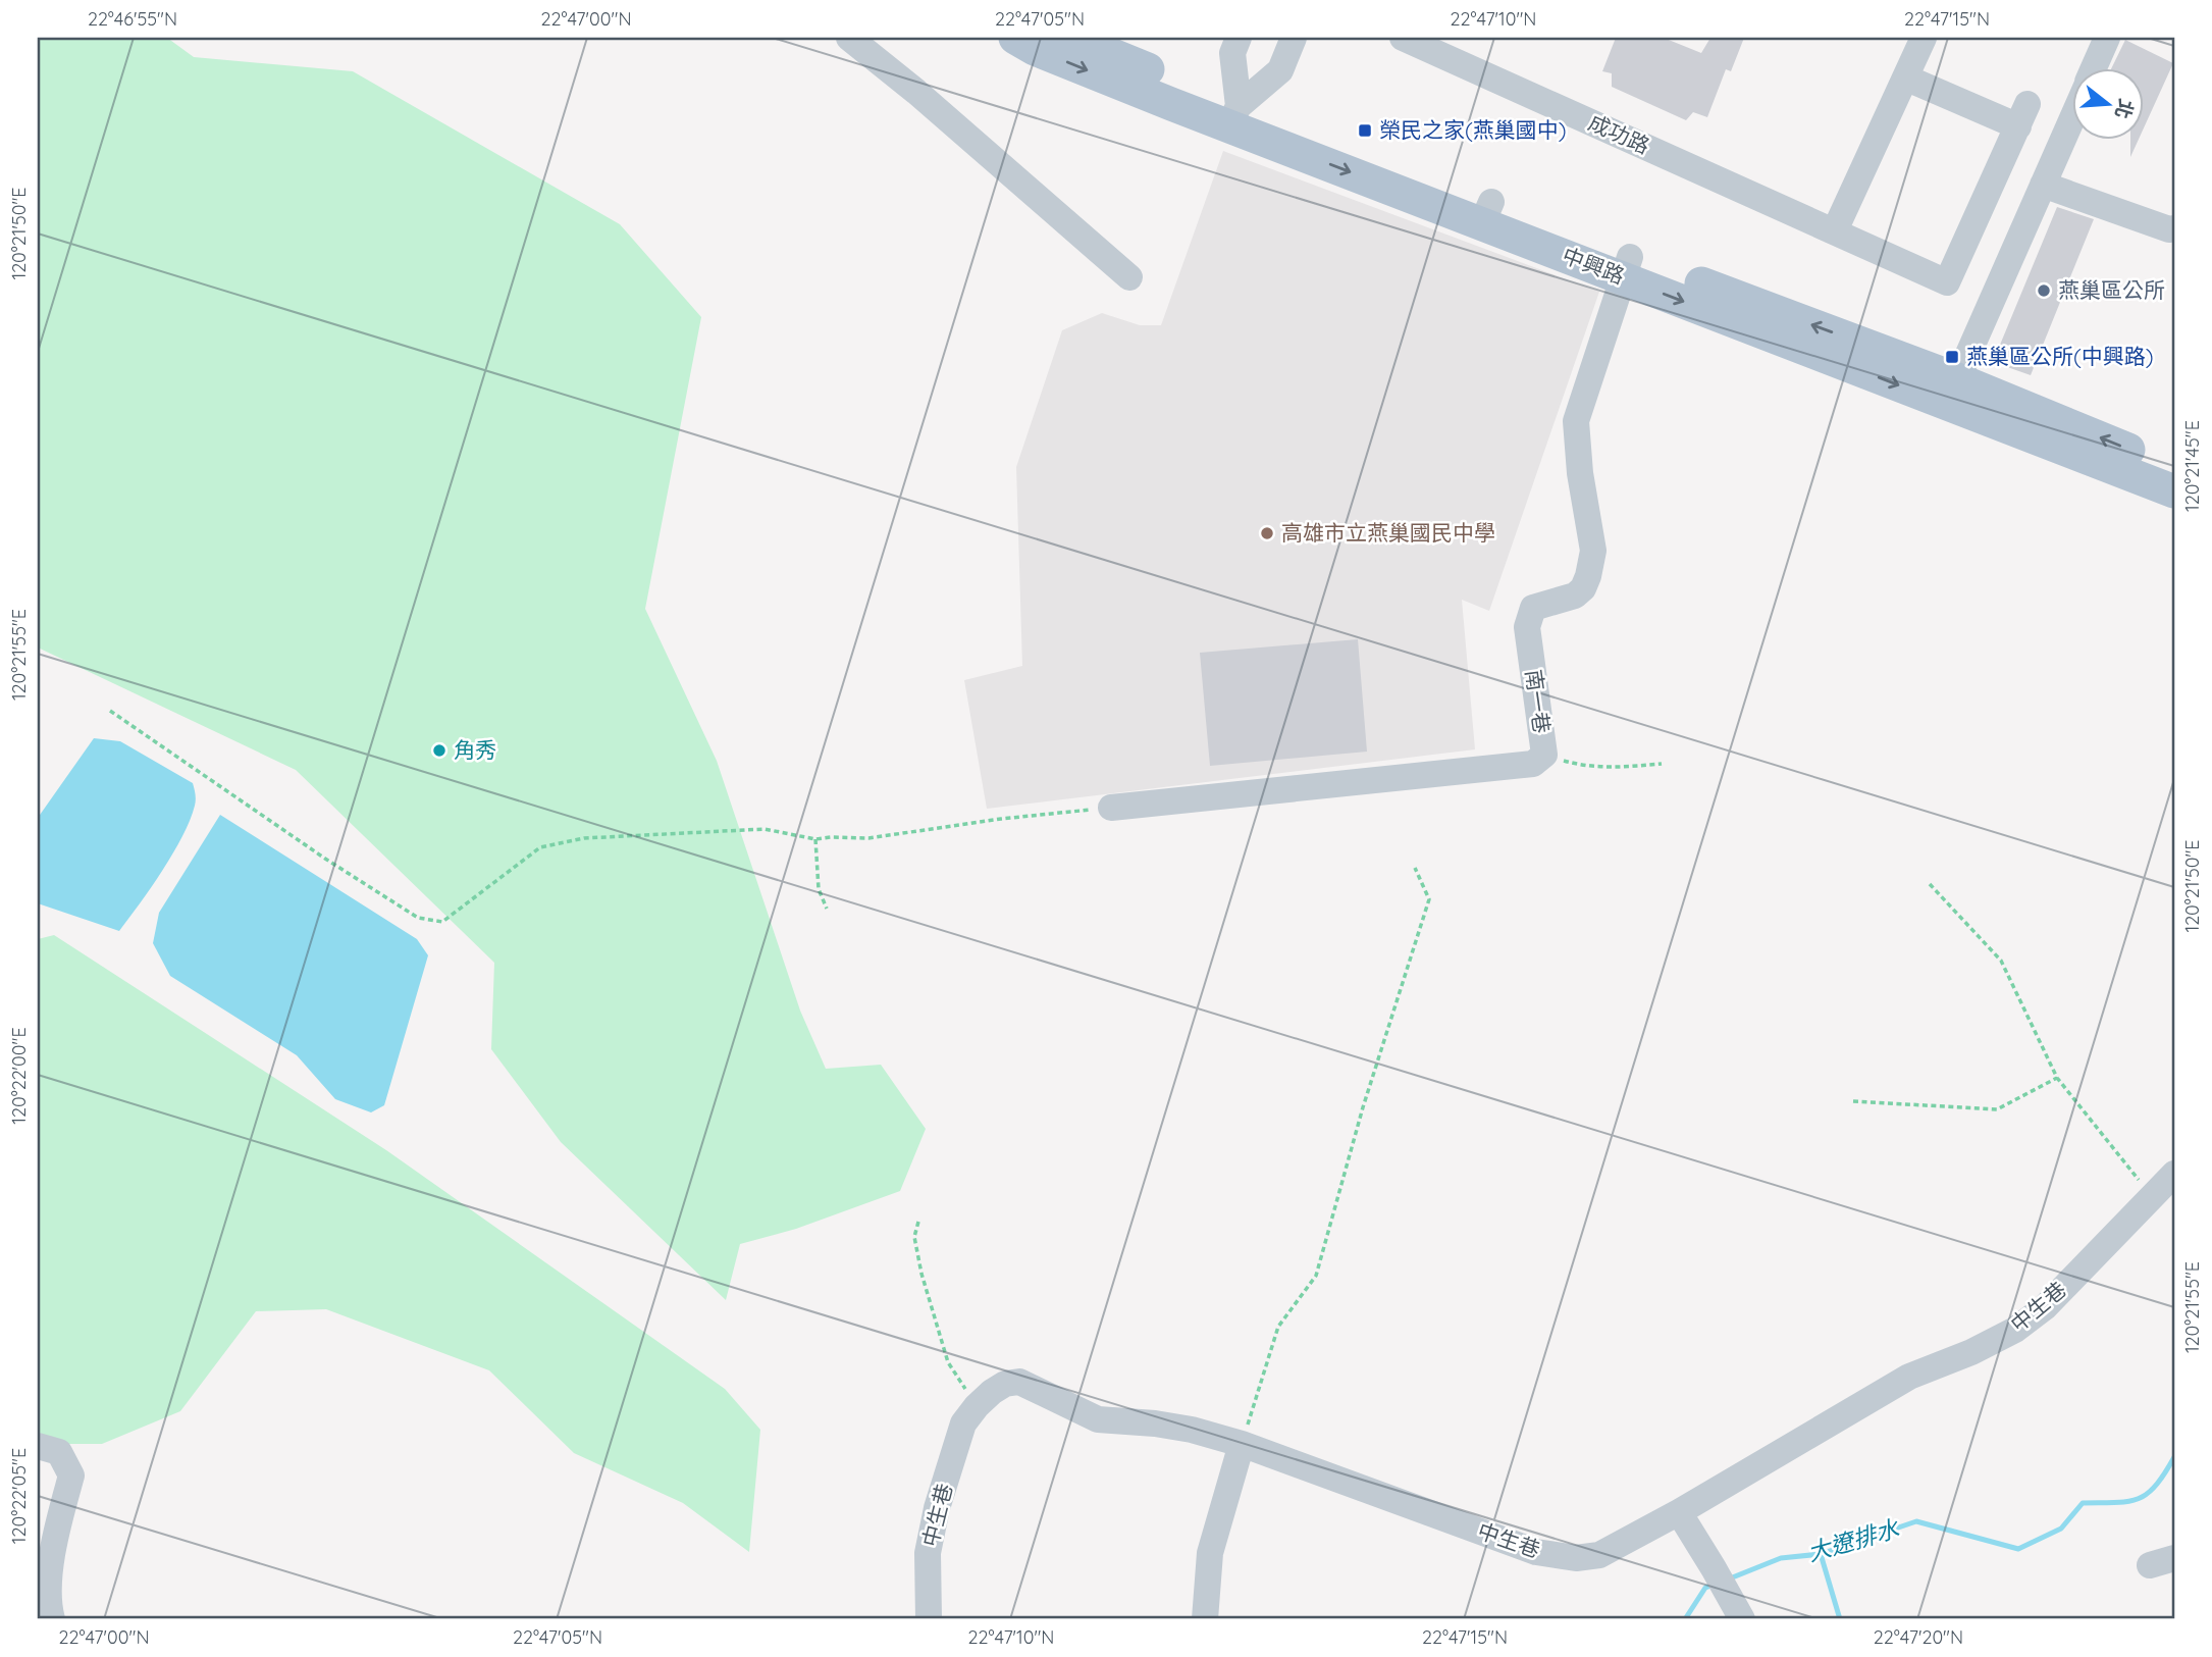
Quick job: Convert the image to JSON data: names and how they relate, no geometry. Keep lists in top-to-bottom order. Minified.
{"streets":{"main road":["中興路"],"lane":["成功路","南一巷","中生巷"]},"crossings":[["中興路","南一巷"]],"water":["大遼排水"],"places":{"transit":["榮民之家(燕巢國中)","燕巢區公所(中興路)"],"other":["燕巢區公所","高雄市立燕巢國民中學","角秀"]},"north":"right","coordinates":["22°46'55\"N","22°47'00\"N","22°47'05\"N","22°47'10\"N","22°47'15\"N","120°21'50\"E","120°21'45\"E","120°21'55\"E","120°22'00\"E","120°22'05\"E","22°47'20\"N"]}
